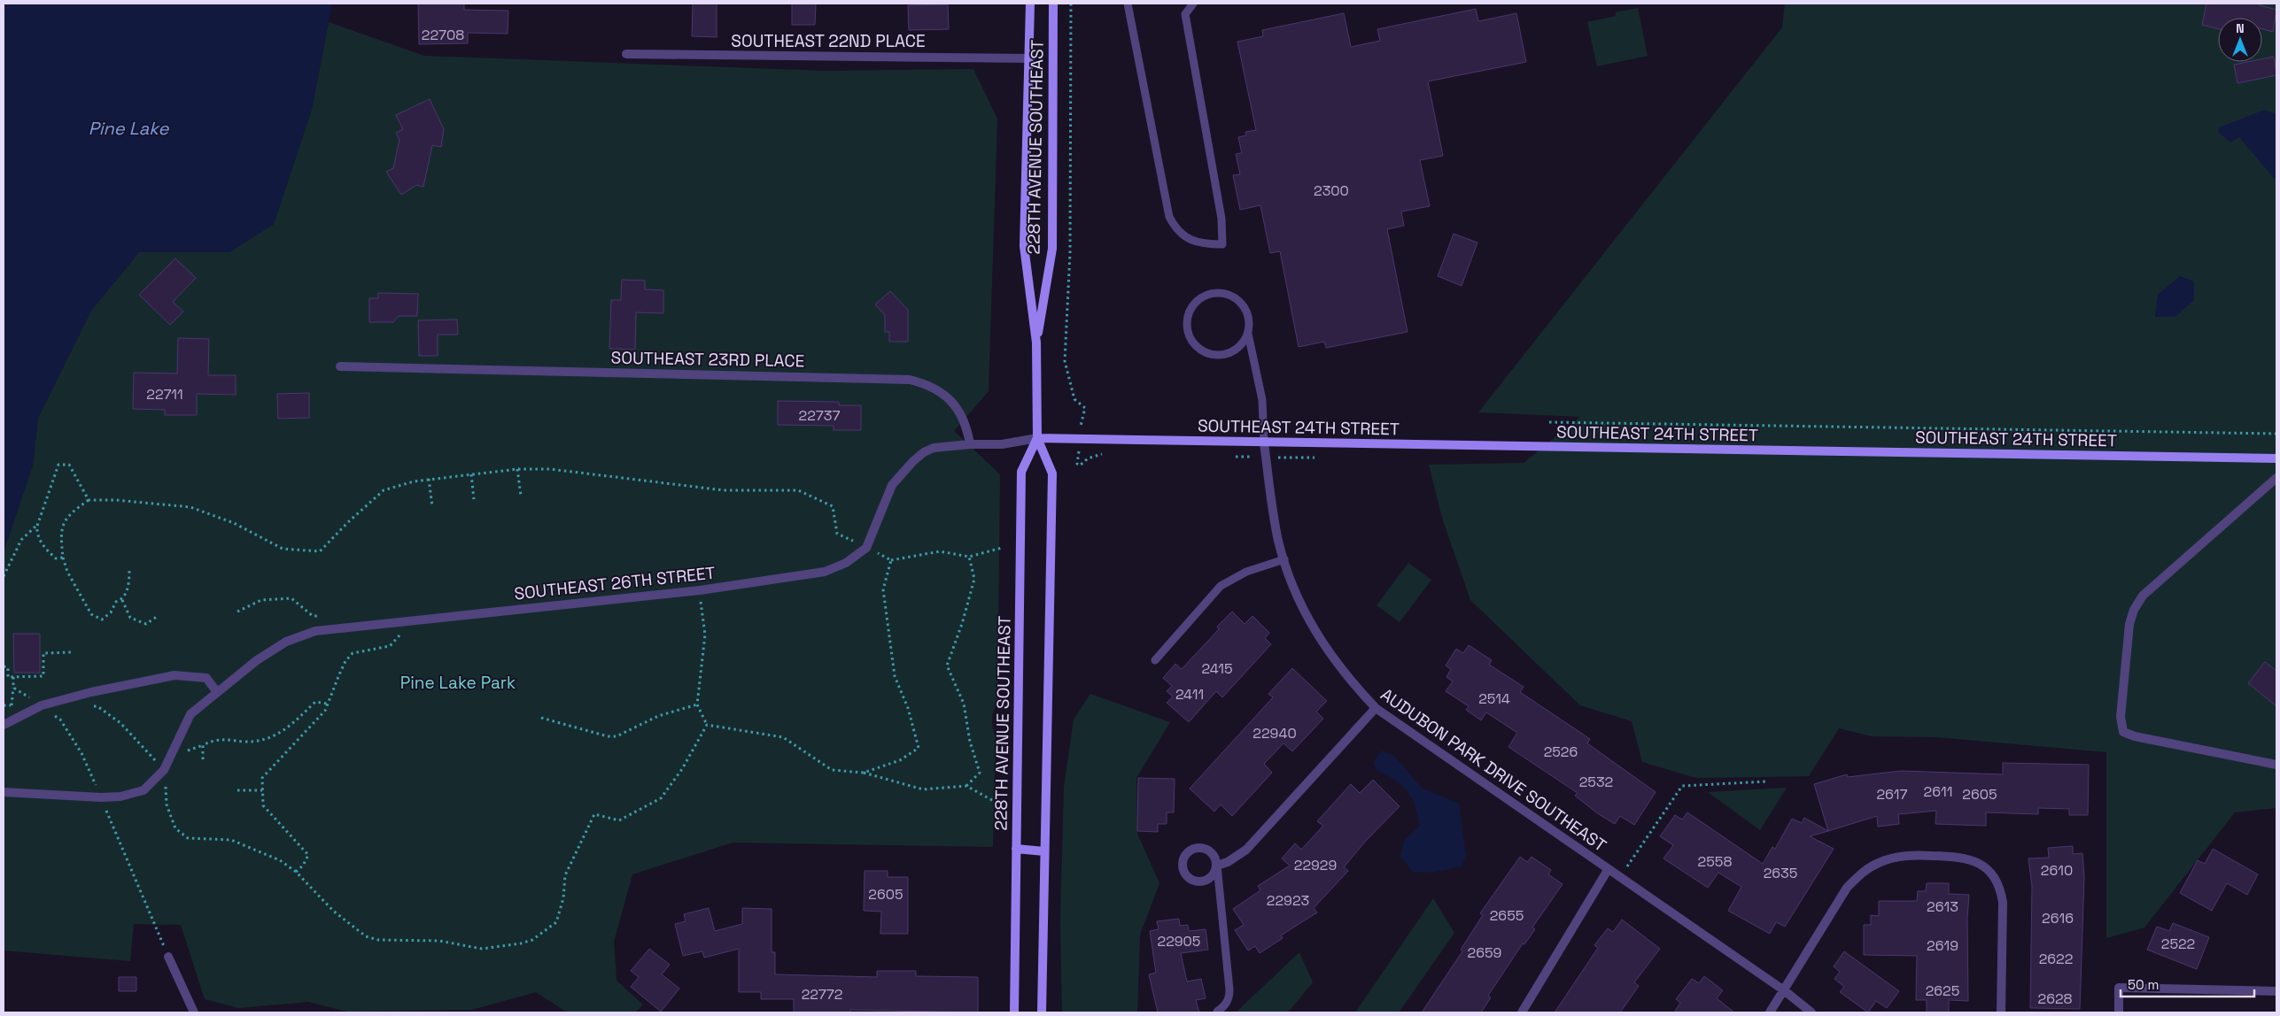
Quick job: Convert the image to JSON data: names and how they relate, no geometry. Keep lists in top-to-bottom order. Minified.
{"streets":{"main road":["228TH AVENUE SOUTHEAST","SOUTHEAST 24TH STREET"],"street":["SOUTHEAST 22ND PLACE","SOUTHEAST 23RD PLACE","SOUTHEAST 26TH STREET","AUDUBON PARK DRIVE SOUTHEAST"]},"crossings":[["SOUTHEAST 22ND PLACE","228TH AVENUE SOUTHEAST"],["228TH AVENUE SOUTHEAST","SOUTHEAST 24TH STREET"],["SOUTHEAST 23RD PLACE","SOUTHEAST 26TH STREET"],["SOUTHEAST 24TH STREET","AUDUBON PARK DRIVE SOUTHEAST"]],"water":["Pine Lake"],"parks":["Pine Lake Park"],"house_numbers":["22708","2300","22711","22737","2415","2411","2514","22940","2526","2532","2611","2617","2605","2558","22929","2610","2635","2605","22923","2613","2655","2616","22905","2522","2619","2659","2622","2625","22772","2628"],"scale_bar":"50 m","north":"top"}
